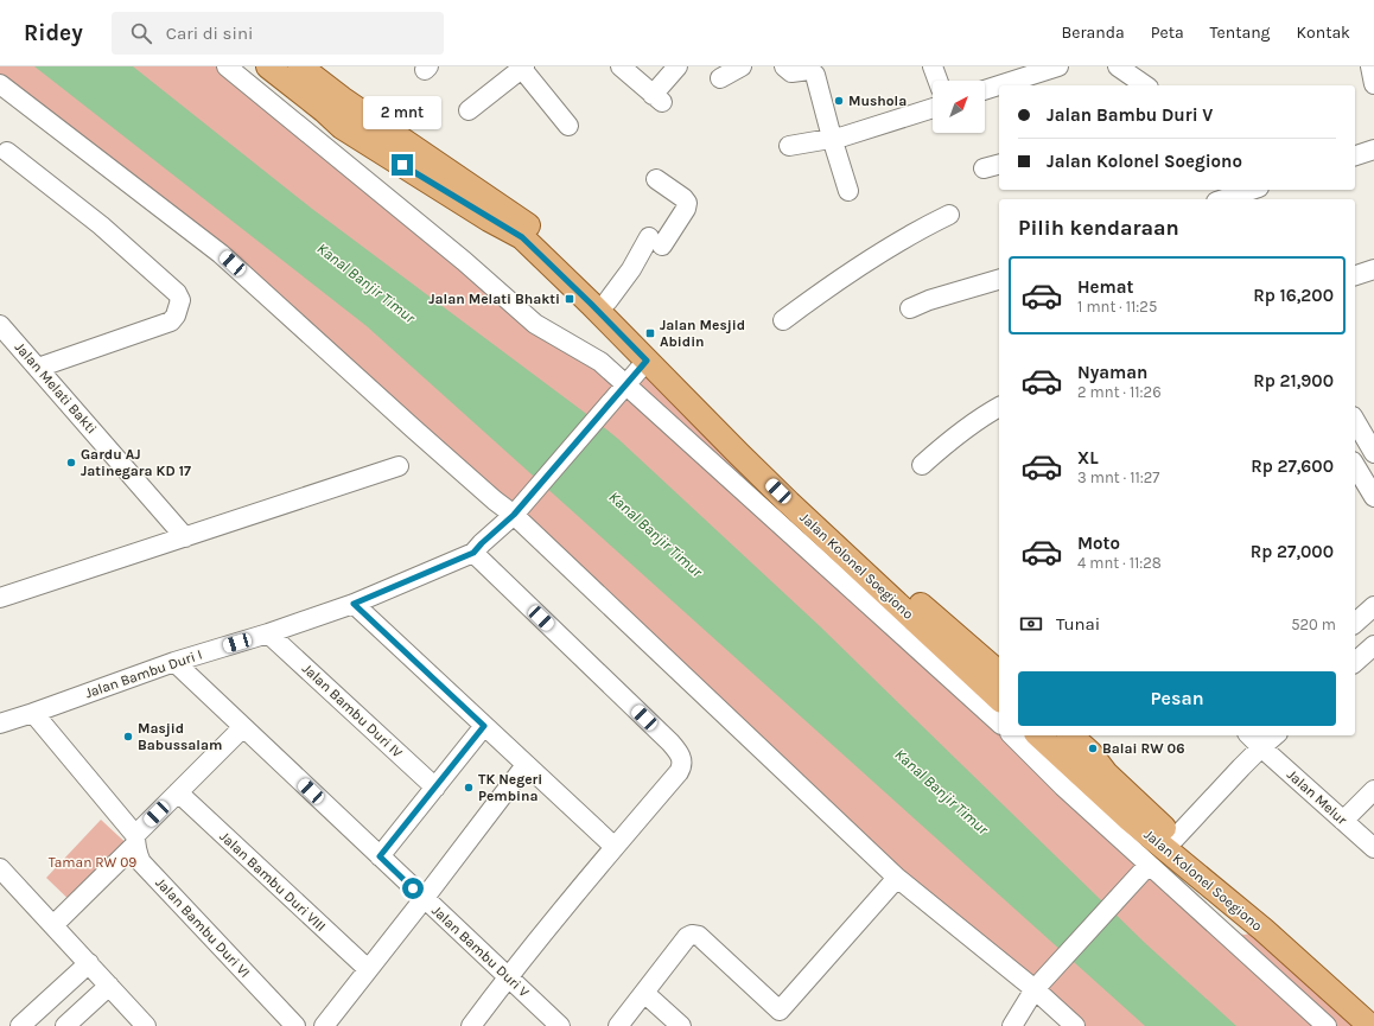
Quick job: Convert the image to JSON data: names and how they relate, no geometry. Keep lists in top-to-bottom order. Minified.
{"streets":{"main road":["Jalan Kolonel Soegiono"],"street":["Jalan Melati Bakti","Jalan Bambu Duri I","Jalan Bambu Duri IV","Jalan Melur","Jalan Bambu Duri VIII","Jalan Bambu Duri VI","Jalan Bambu Duri V"]},"crossings":[["Jalan Bambu Duri I","Jalan Bambu Duri IV"],["Jalan Bambu Duri I","Jalan Bambu Duri VI"],["Jalan Bambu Duri I","Jalan Bambu Duri V"]],"water":["Kanal Banjir Timur"],"parks":["Taman RW 09"],"places":{"other":["Mushola","Gardu AJ Jatinegara KD 17","Masjid Babussalam","Balai RW 06","TK Negeri Pembina"],"transit":["Jalan Melati Bhakti","Jalan Mesjid Abidin"]},"north":"top right","page":{"header":"Ridey","search":"Cari di sini","nav":["Beranda","Peta","Tentang","Kontak"],"banner":["Jalan Bambu Duri V","Jalan Kolonel Soegiono"],"bubble":"2 mnt","heading":"Pilih kendaraan","list":[{"name":"Hemat","note":"1 mnt · 11:25","value":"Rp 16,200"},{"name":"Nyaman","note":"2 mnt · 11:26","value":"Rp 21,900"},{"name":"XL","note":"3 mnt · 11:27","value":"Rp 27,600"},{"name":"Moto","note":"4 mnt · 11:28","value":"Rp 27,000"}],"pay":["Tunai","520 m"],"buttons":"Pesan"}}
